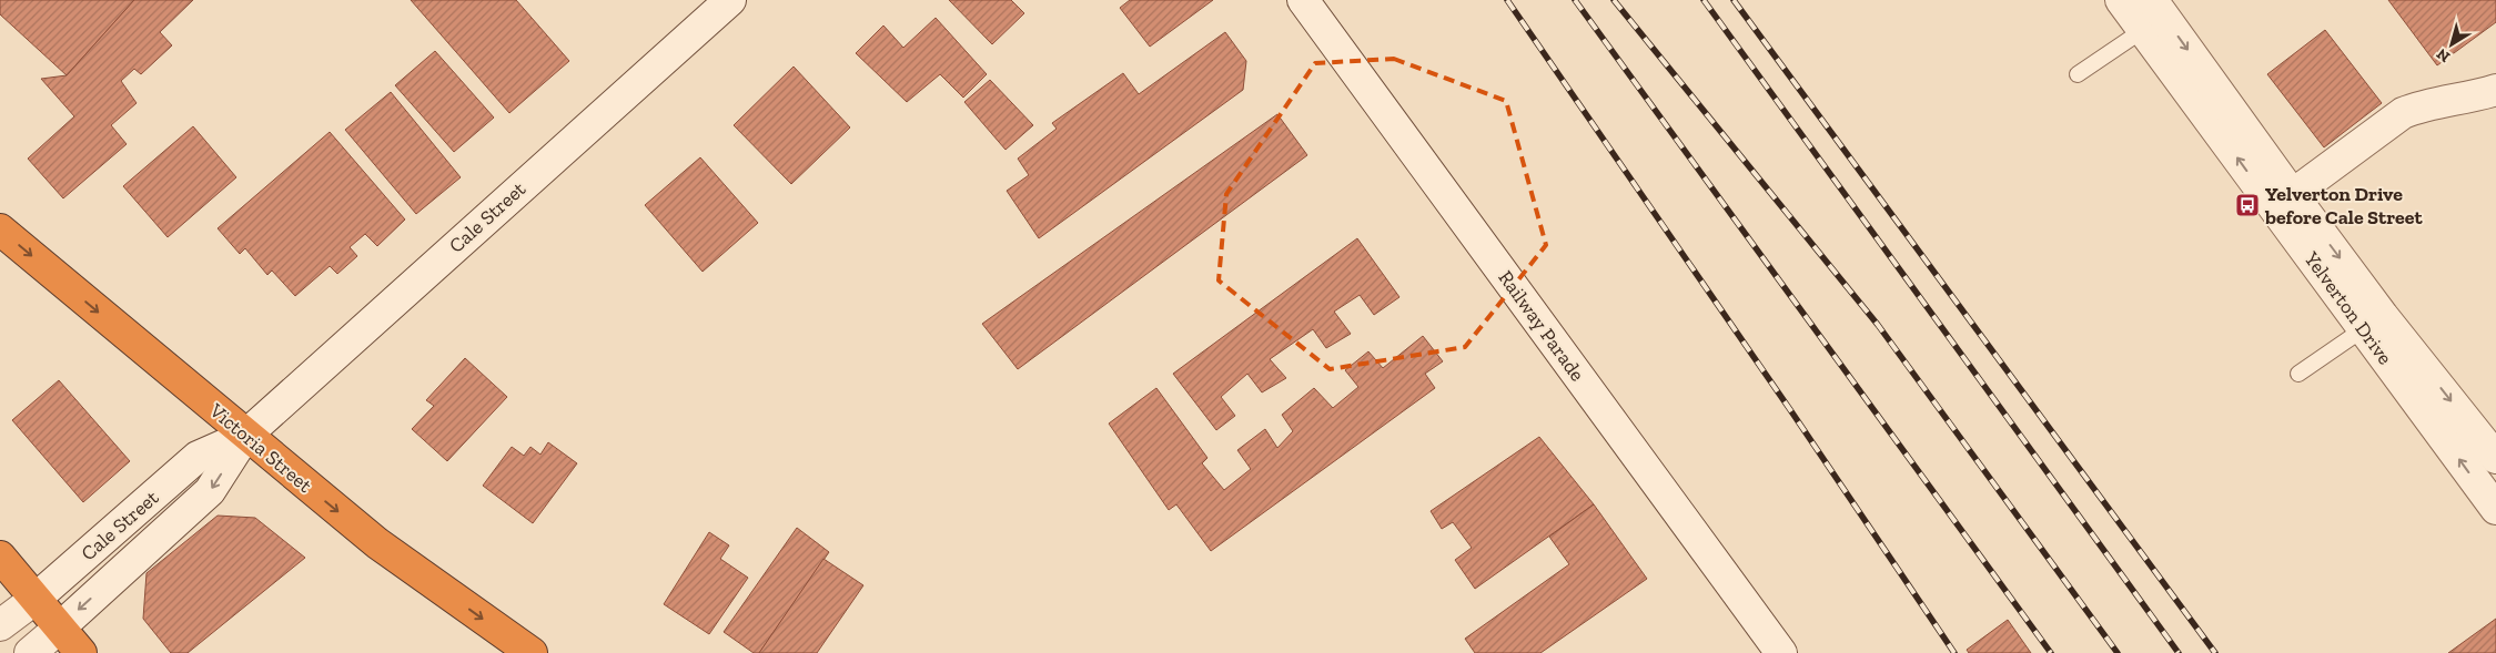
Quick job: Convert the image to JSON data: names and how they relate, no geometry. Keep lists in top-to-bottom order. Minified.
{"streets":{"highway":["Victoria Street"],"street":["Cale Street","Yelverton Drive","Railway Parade"]},"crossings":[["Cale Street","Victoria Street"]],"one_way":["Victoria Street"],"places":{"bus stop":["Yelverton Drive before Cale Street"]},"north":"bottom left"}
